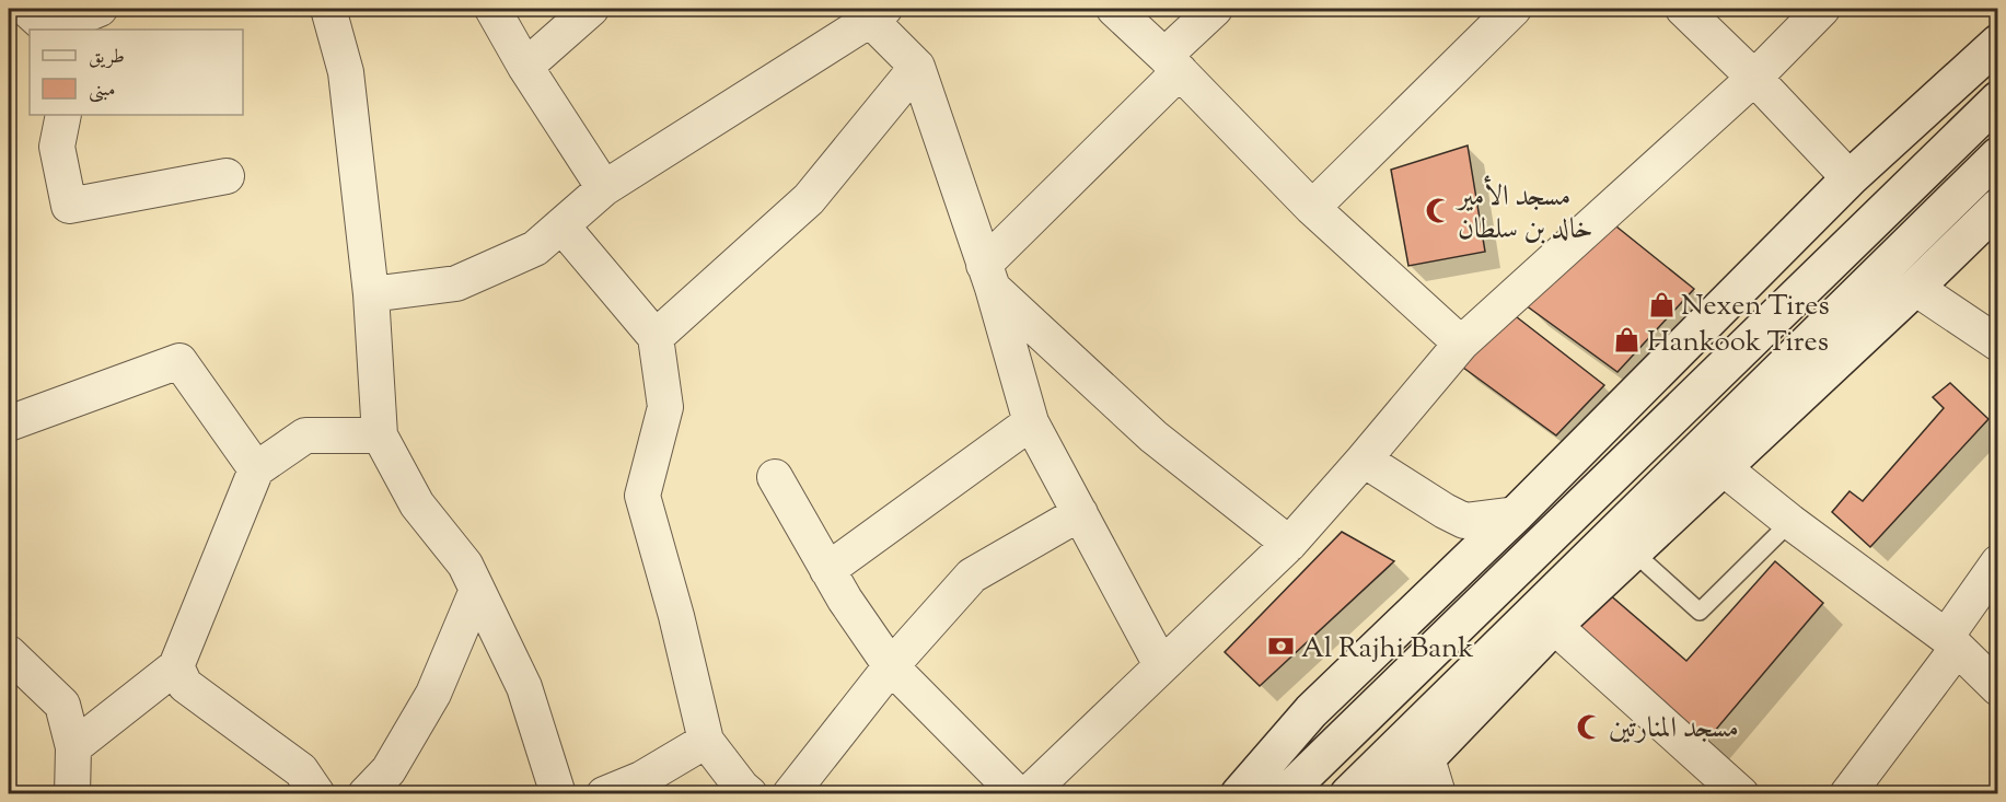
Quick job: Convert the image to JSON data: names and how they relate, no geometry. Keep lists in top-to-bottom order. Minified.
{"places":{"mosque":["مسجد الأمير خالد بن سلطان","مسجد المنارتين"],"shop":["Nexen Tires","Hankook Tires"],"bank":["Al Rajhi Bank"]},"legend":["طريق","مبنى"]}
